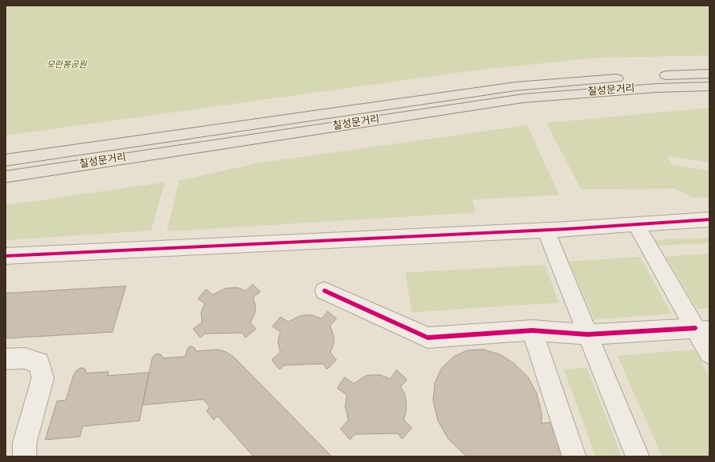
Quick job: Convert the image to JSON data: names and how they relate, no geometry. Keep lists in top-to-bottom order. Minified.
{"streets":{"main road":["칠성문거리"]},"parks":["모란봉공원"]}
